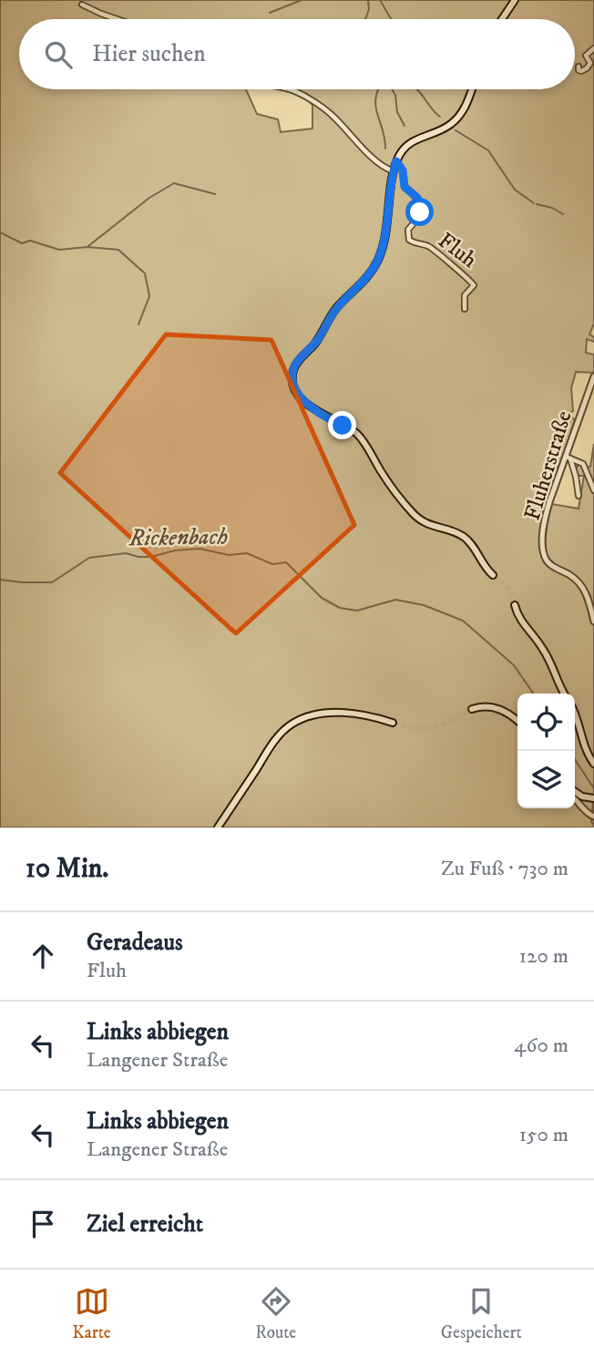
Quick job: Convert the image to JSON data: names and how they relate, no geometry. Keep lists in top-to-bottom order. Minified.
{"streets":{"street":["Fluh","Fluherstraße"]},"water":["Rickenbach"],"page":{"search":"Hier suchen","heading":["10 Min.","Zu Fuß · 730 m"],"list":[["Geradeaus","Fluh","120 m"],["Links abbiegen","Langener Straße","460 m"],["Links abbiegen","Langener Straße","150 m"],"Ziel erreicht"],"nav":["Karte","Route","Gespeichert"]}}
